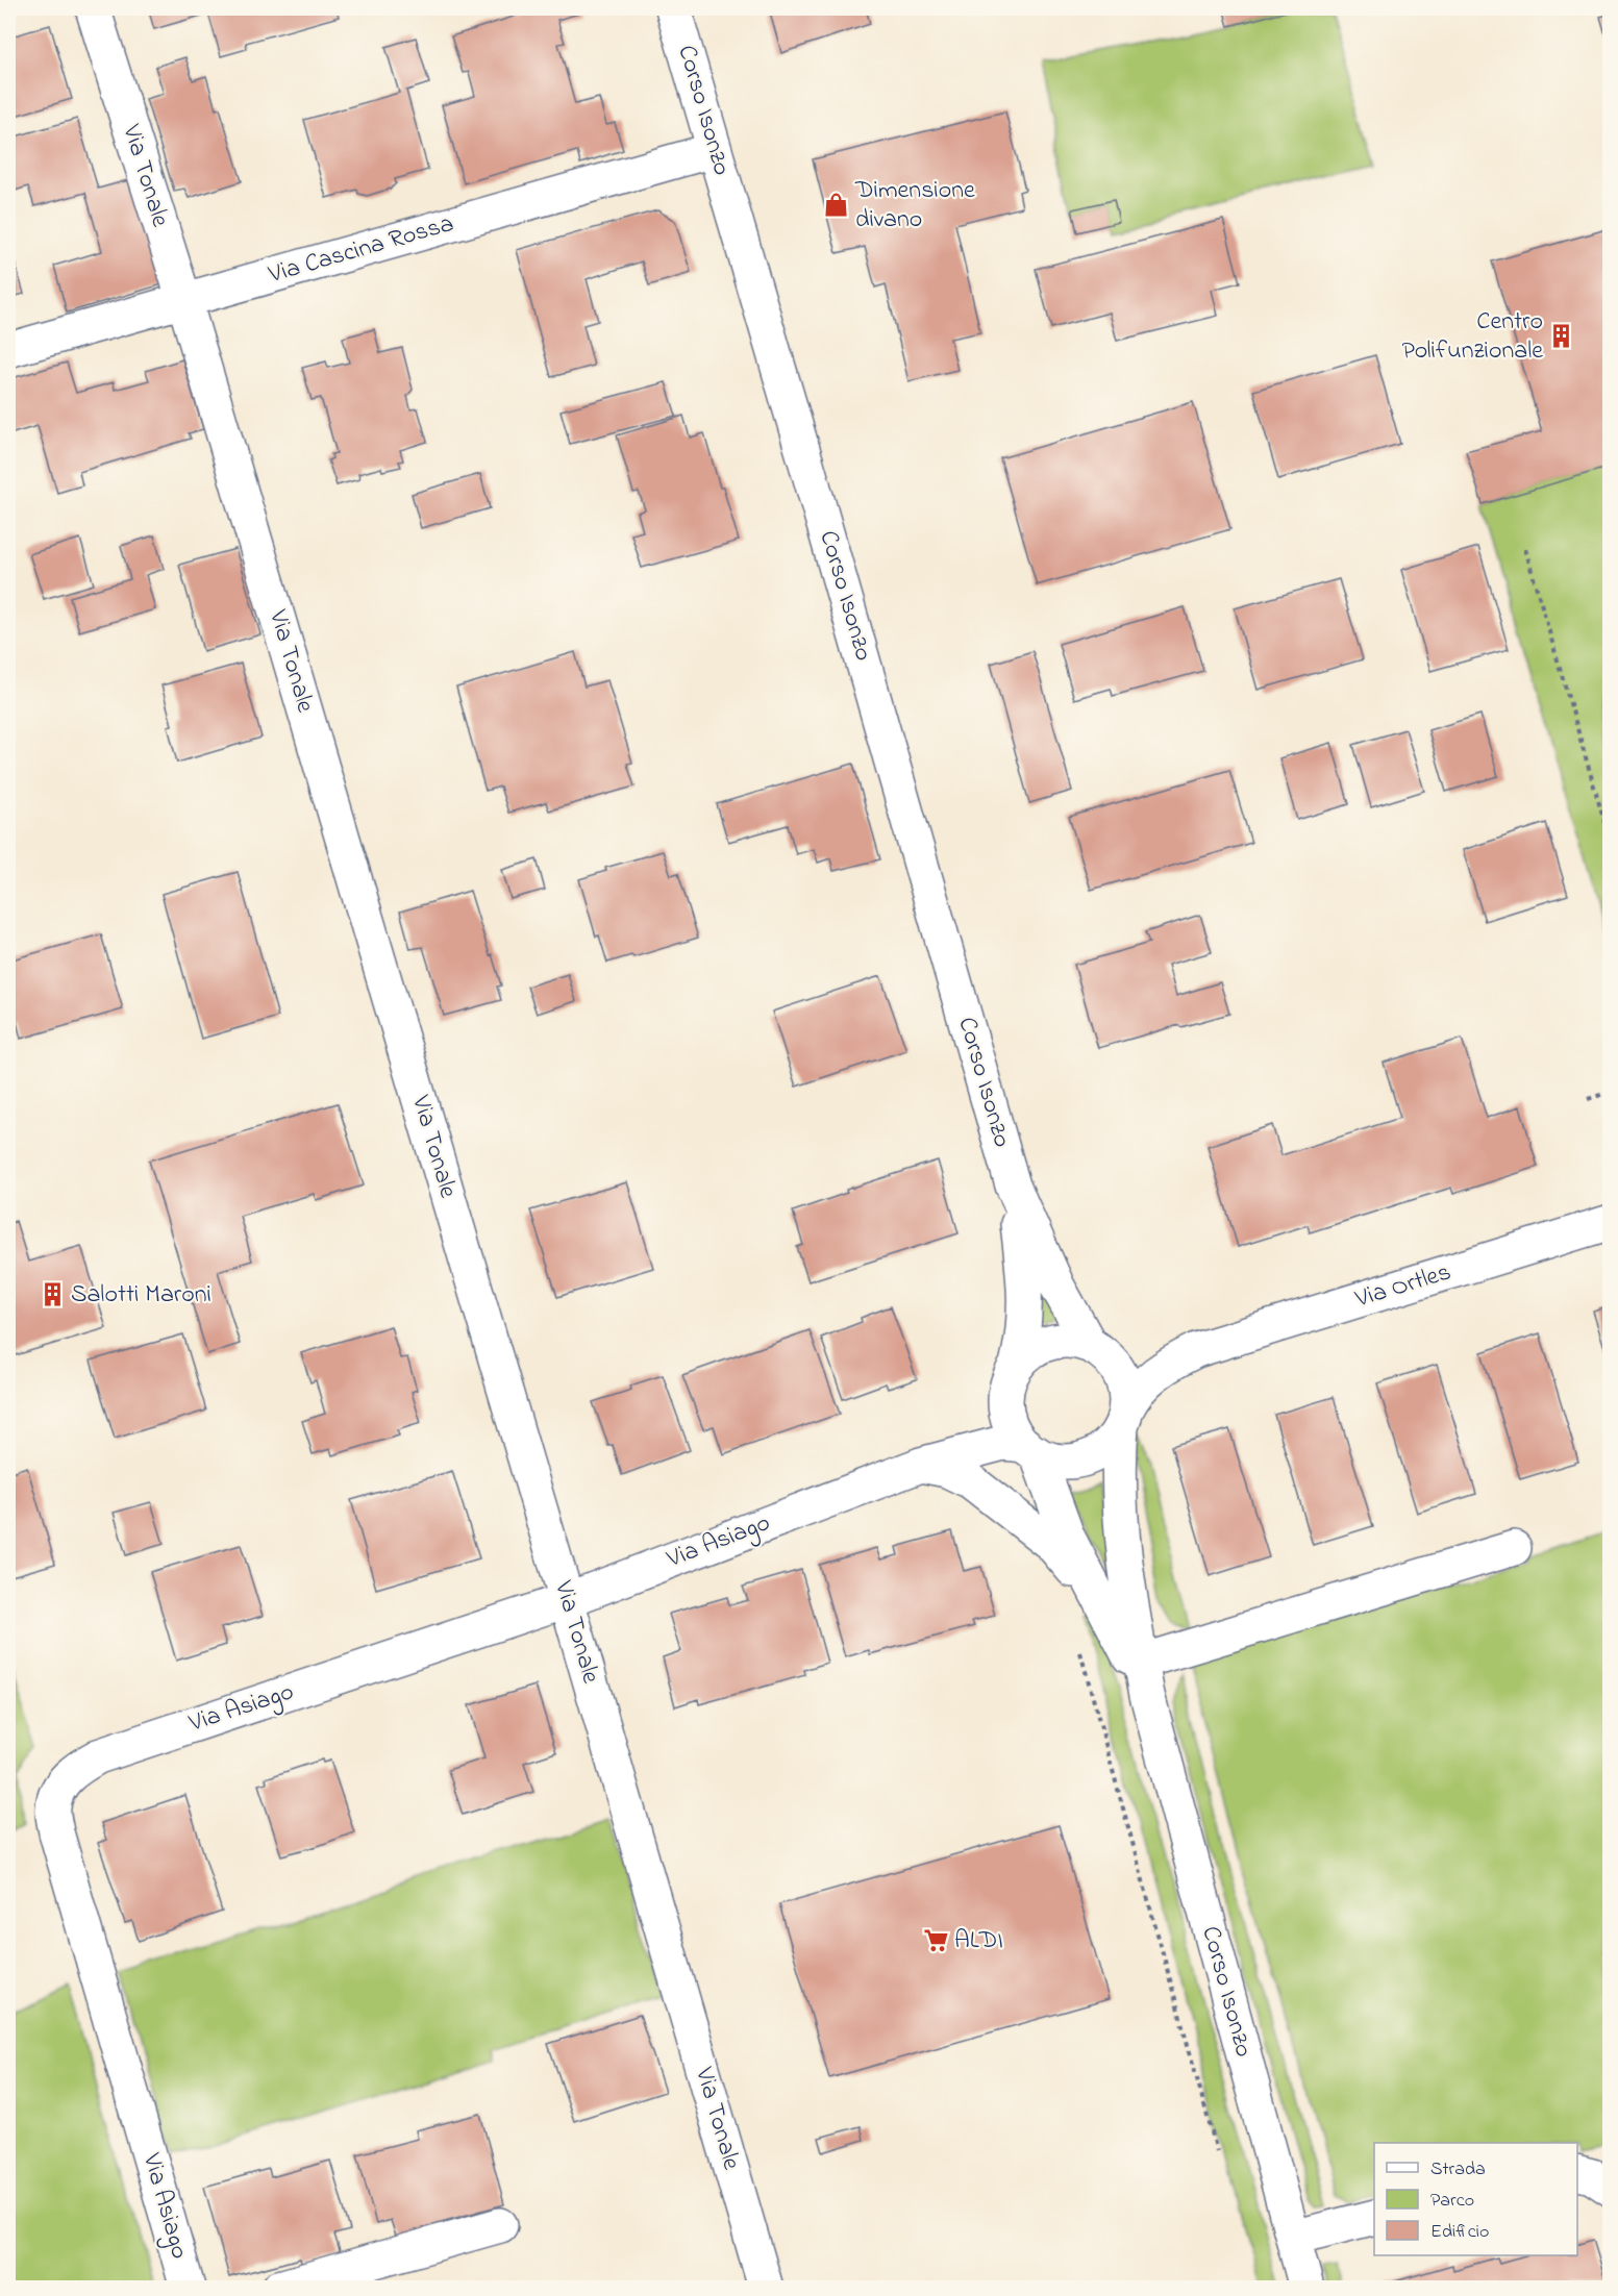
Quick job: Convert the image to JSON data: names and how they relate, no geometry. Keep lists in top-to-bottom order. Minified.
{"streets":{"street":["Corso Isonzo","Via Tonale","Via Cascina Rossa","Via Ortles","Via Asiago"]},"crossings":[["Corso Isonzo","Via Cascina Rossa"],["Corso Isonzo","Via Ortles"],["Corso Isonzo","Via Asiago"],["Via Tonale","Via Cascina Rossa"],["Via Tonale","Via Asiago"],["Via Ortles","Via Asiago"]],"places":{"shop":["Dimensione divano"],"building":["Centro Polifunzionale","Salotti Maroni"],"supermarket":["ALDI"]},"legend":["Strada","Parco","Edificio"]}
